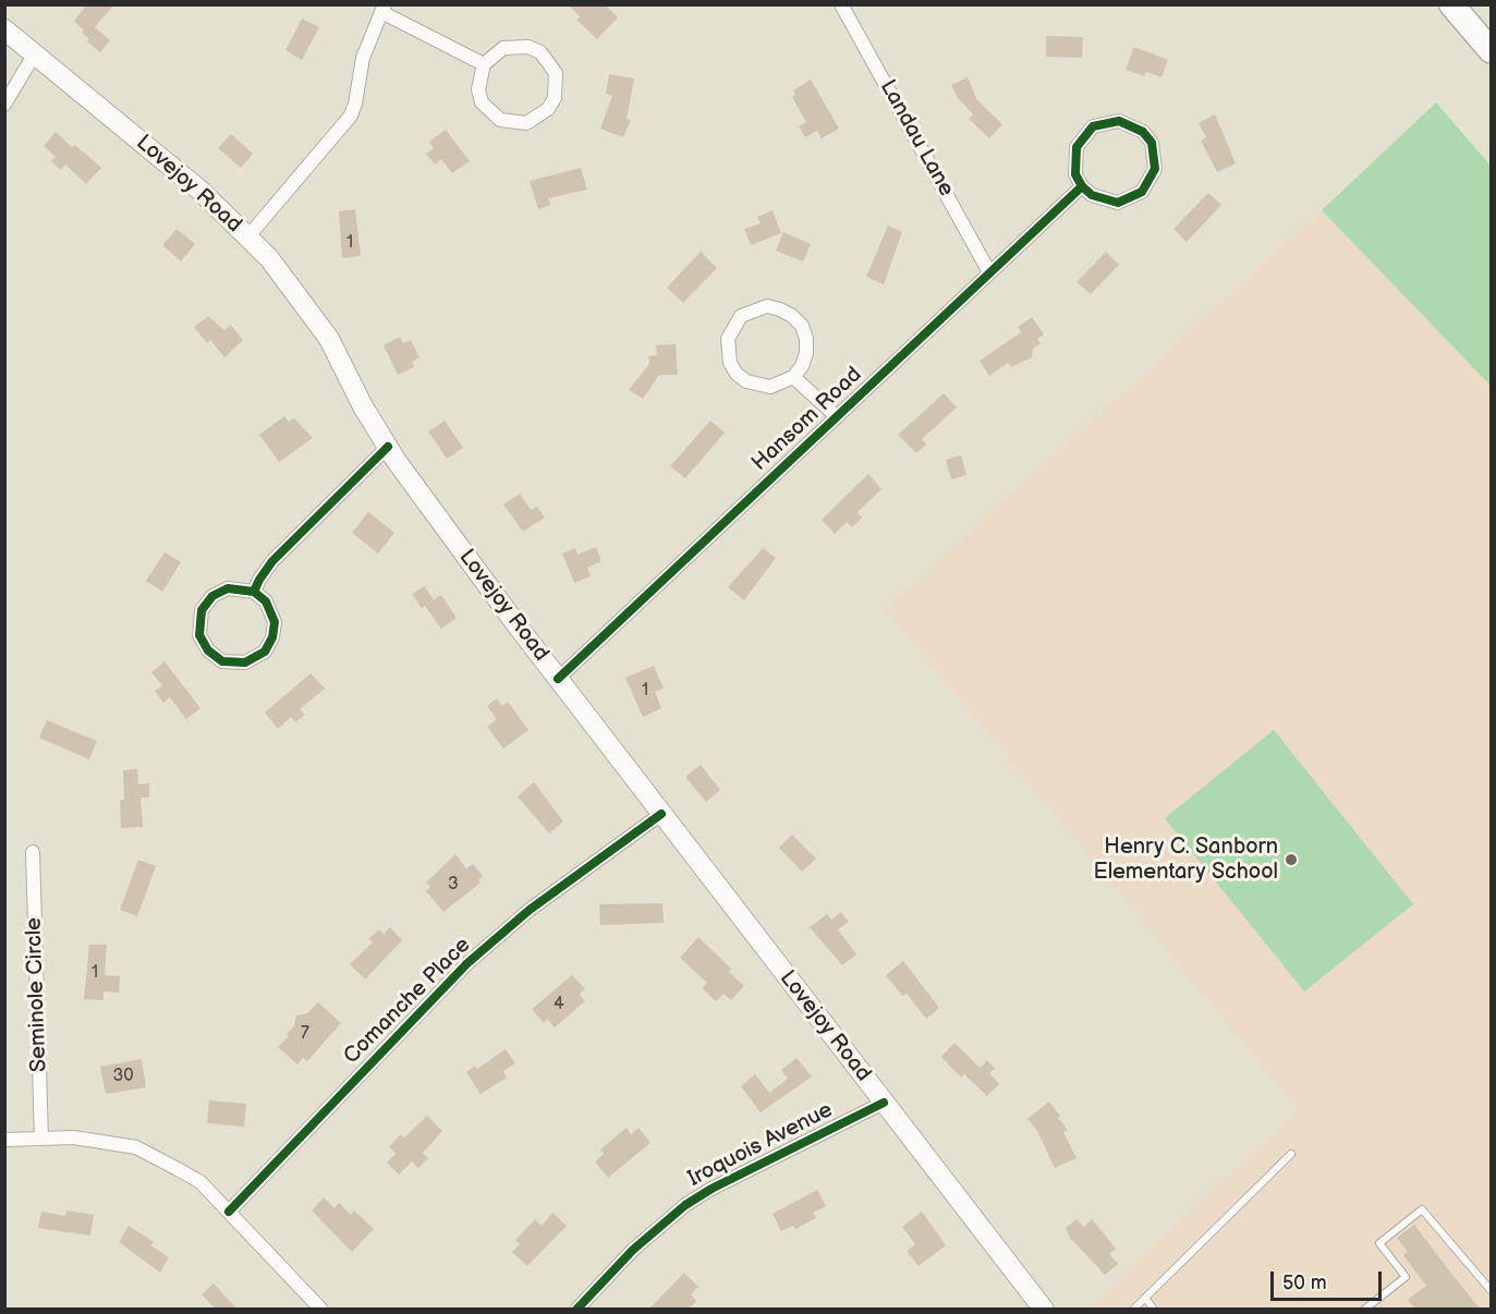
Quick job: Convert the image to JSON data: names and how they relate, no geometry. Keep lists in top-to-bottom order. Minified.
{"streets":{"main road":["Lovejoy Road"],"street":["Landau Lane","Hansom Road","Seminole Circle","Comanche Place","Iroquois Avenue"]},"crossings":[["Landau Lane","Hansom Road"],["Lovejoy Road","Hansom Road"],["Lovejoy Road","Comanche Place"],["Lovejoy Road","Iroquois Avenue"]],"places":["Henry C. Sanborn Elementary School"],"house_numbers":["1","1","3","1","4","7","30"],"scale_bar":"50 m"}
